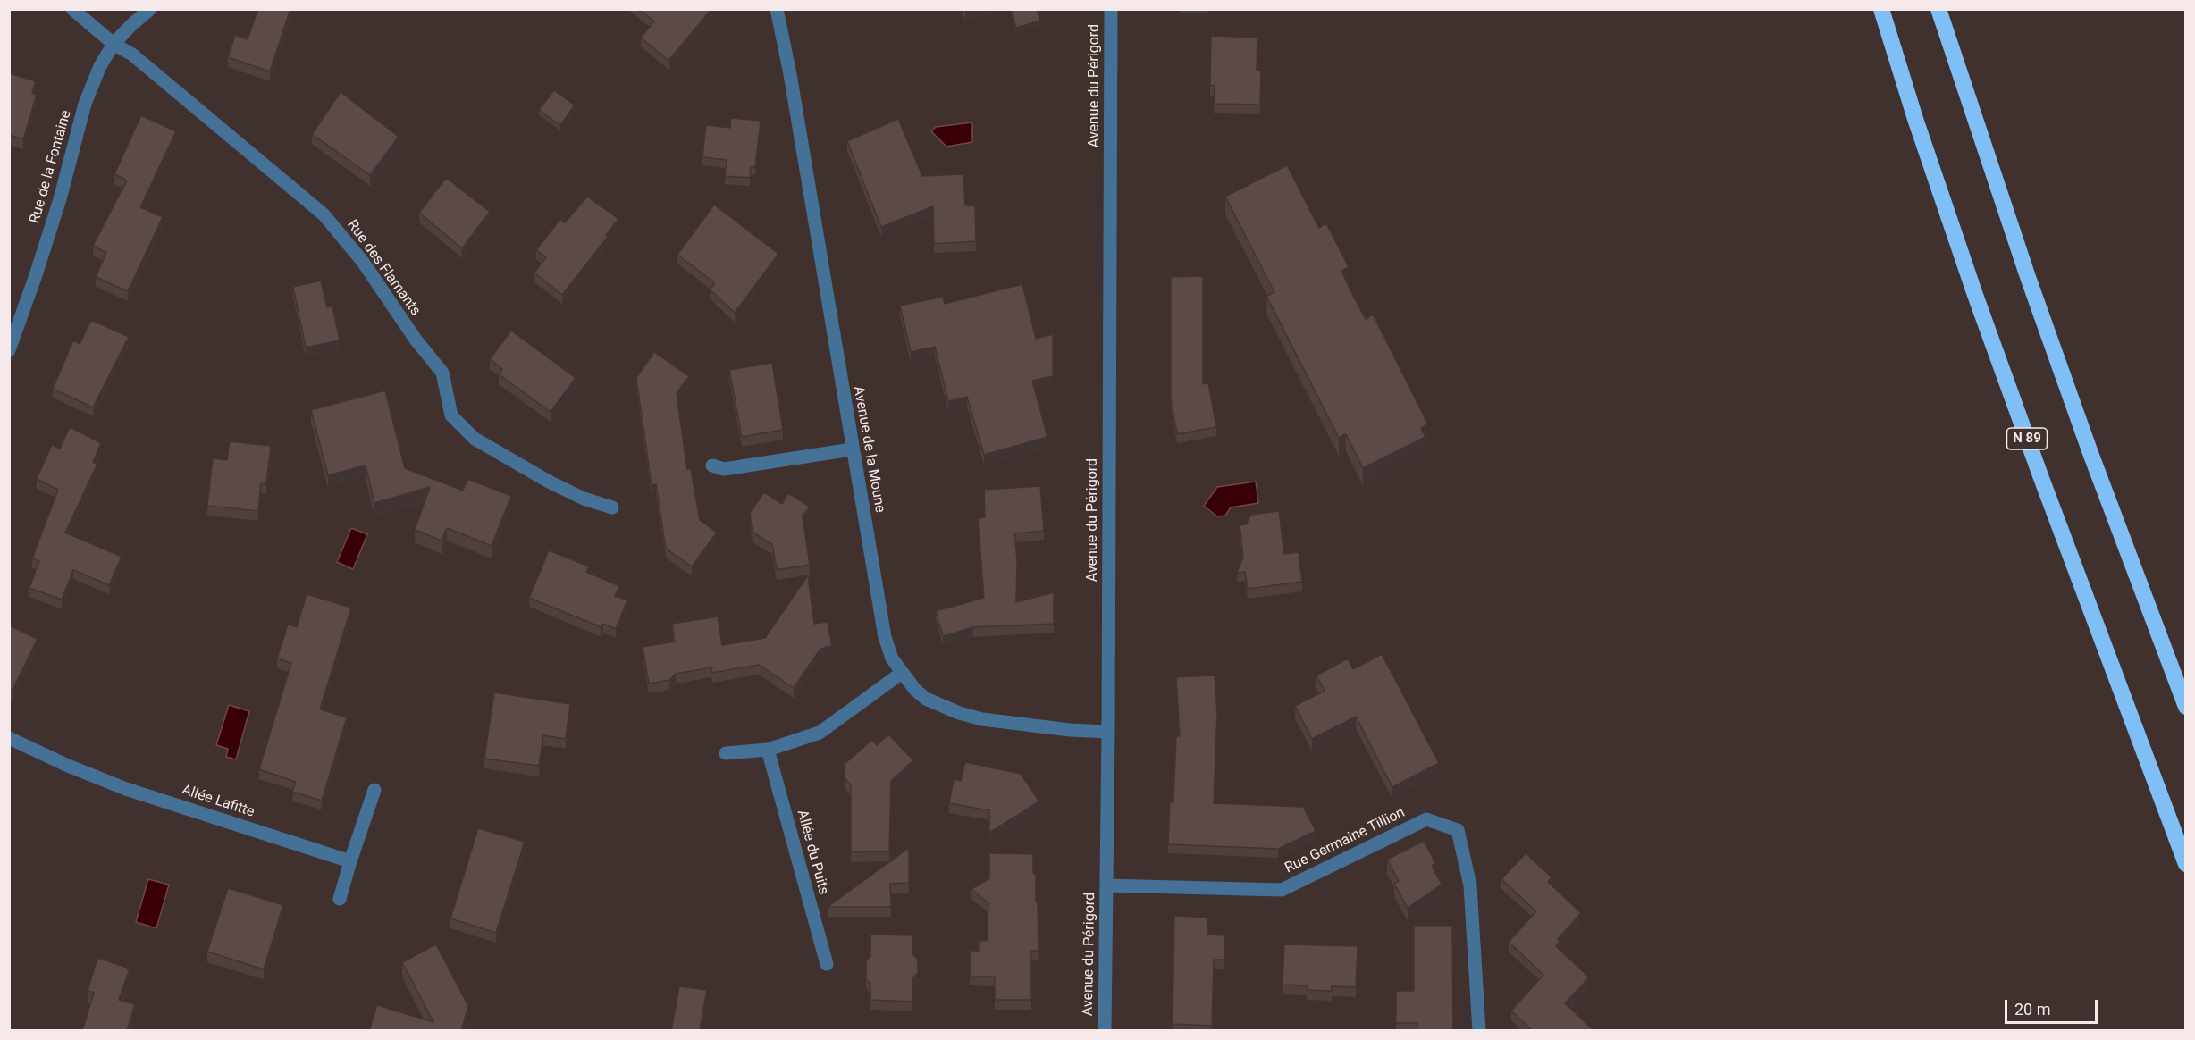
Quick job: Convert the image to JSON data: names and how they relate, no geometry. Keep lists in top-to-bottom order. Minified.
{"streets":{"highway":["N 89"],"street":["Avenue du Périgord","Rue de la Fontaine","Rue des Flamants","Avenue de la Moune","Allée Lafitte","Rue Germaine Tillion","Allée du Puits"]},"crossings":[["Avenue du Périgord","Avenue de la Moune"],["Avenue du Périgord","Rue Germaine Tillion"],["Rue de la Fontaine","Rue des Flamants"]],"scale_bar":"20 m"}
